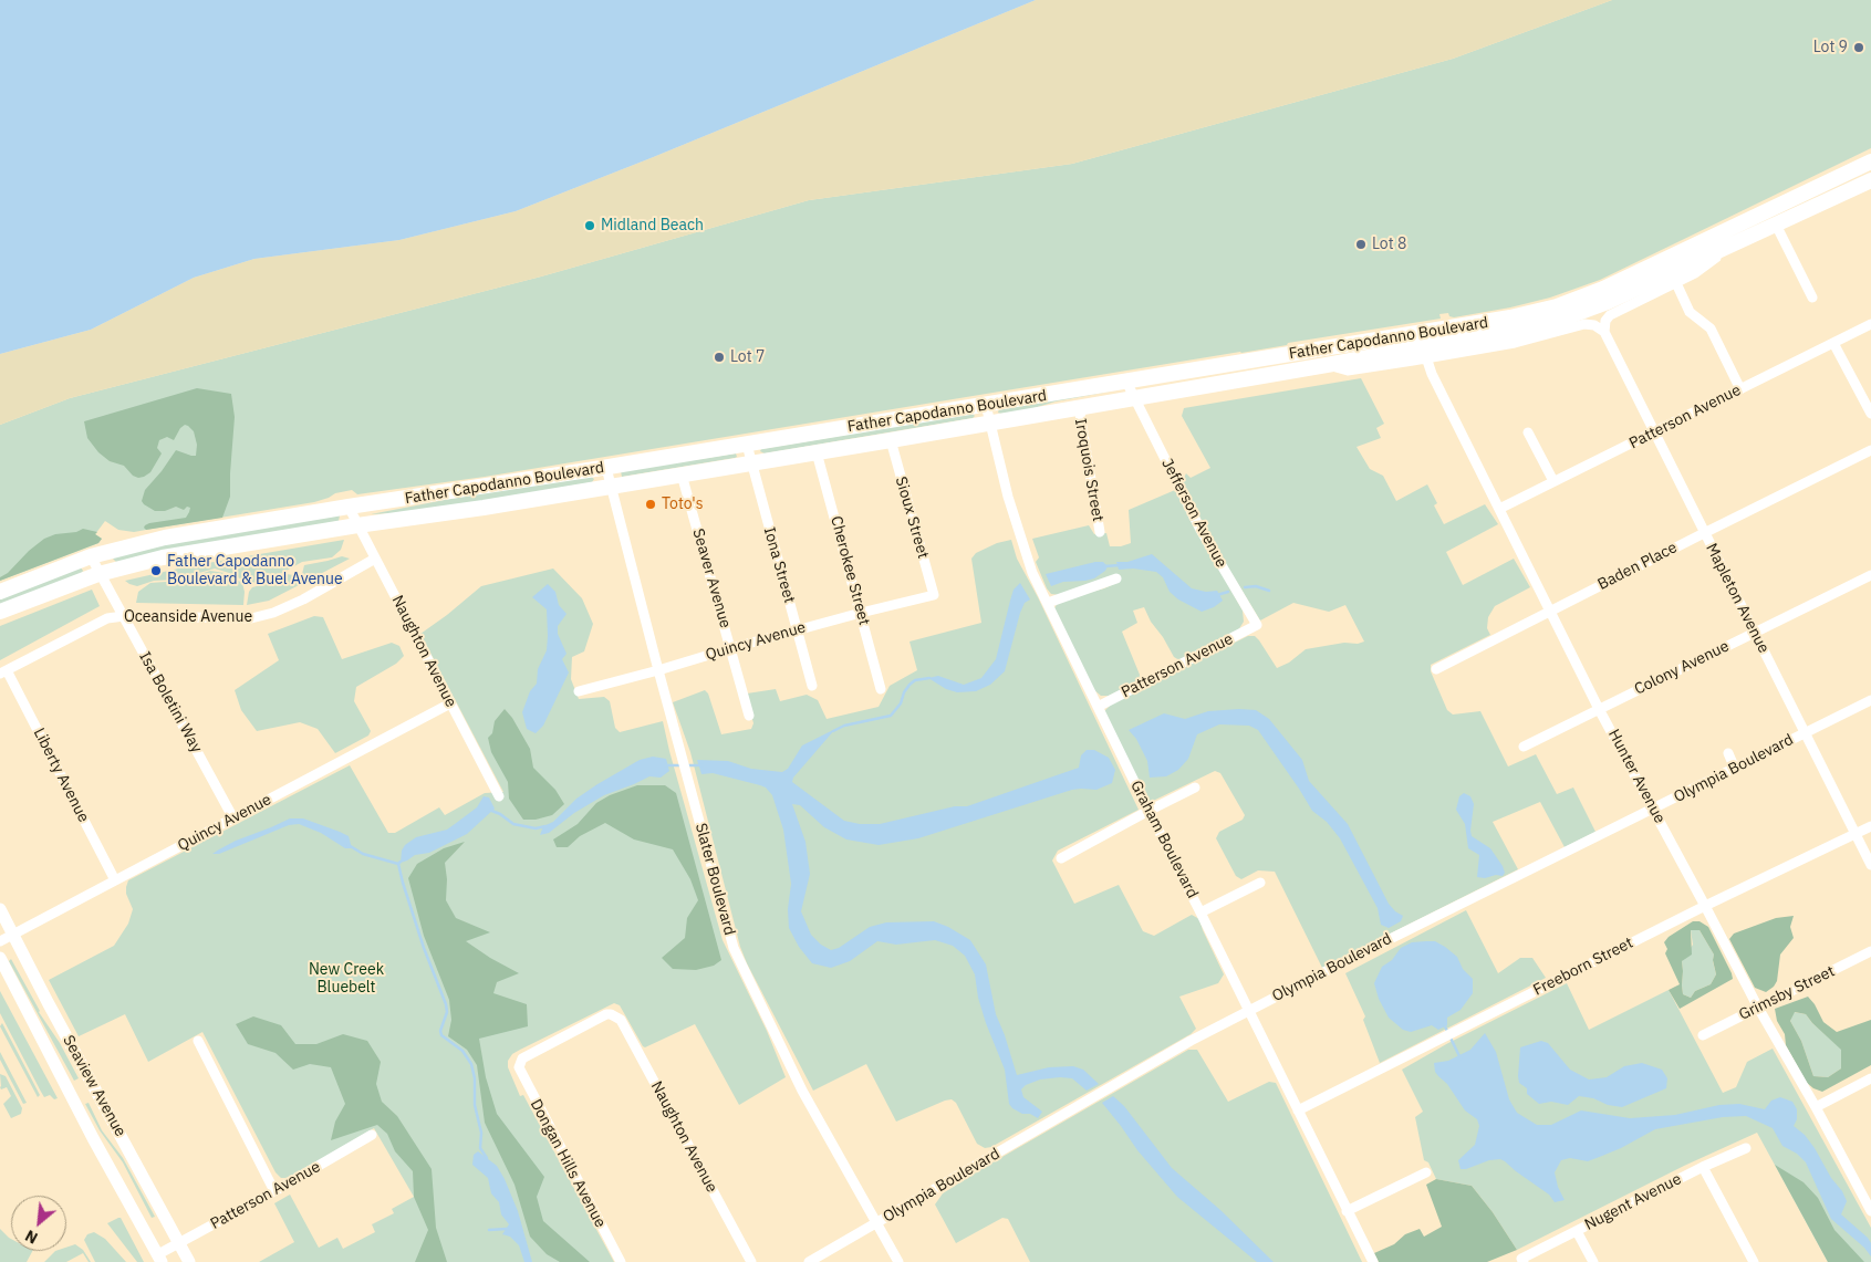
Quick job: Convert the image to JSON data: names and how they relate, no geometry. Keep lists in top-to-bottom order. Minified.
{"streets":{"main road":["Father Capodanno Boulevard"],"street":["Patterson Avenue","Iroquois Street","Jefferson Avenue","Sioux Street","Iona Street","Baden Place","Cherokee Street","Seaver Avenue","Mapleton Avenue","Oceanside Avenue","Quincy Avenue","Naughton Avenue","Colony Avenue","Isa Boletini Way","Olympia Boulevard","Liberty Avenue","Hunter Avenue","Graham Boulevard","Slater Boulevard","Freeborn Street","Grimsby Street","Seaview Avenue","Dongan Hills Avenue","Nugent Avenue"]},"crossings":[["Father Capodanno Boulevard","Iroquois Street"],["Father Capodanno Boulevard","Jefferson Avenue"],["Father Capodanno Boulevard","Sioux Street"],["Father Capodanno Boulevard","Iona Street"],["Father Capodanno Boulevard","Cherokee Street"],["Father Capodanno Boulevard","Seaver Avenue"],["Father Capodanno Boulevard","Mapleton Avenue"],["Father Capodanno Boulevard","Naughton Avenue"],["Father Capodanno Boulevard","Isa Boletini Way"],["Father Capodanno Boulevard","Hunter Avenue"],["Father Capodanno Boulevard","Graham Boulevard"],["Father Capodanno Boulevard","Slater Boulevard"],["Patterson Avenue","Jefferson Avenue"],["Patterson Avenue","Mapleton Avenue"],["Patterson Avenue","Hunter Avenue"],["Patterson Avenue","Graham Boulevard"],["Patterson Avenue","Seaview Avenue"],["Sioux Street","Quincy Avenue"],["Iona Street","Quincy Avenue"],["Baden Place","Mapleton Avenue"],["Baden Place","Hunter Avenue"],["Cherokee Street","Quincy Avenue"],["Seaver Avenue","Quincy Avenue"],["Mapleton Avenue","Colony Avenue"],["Mapleton Avenue","Olympia Boulevard"],["Mapleton Avenue","Freeborn Street"],["Oceanside Avenue","Naughton Avenue"],["Oceanside Avenue","Isa Boletini Way"],["Oceanside Avenue","Liberty Avenue"],["Quincy Avenue","Naughton Avenue"],["Quincy Avenue","Isa Boletini Way"],["Quincy Avenue","Liberty Avenue"],["Quincy Avenue","Slater Boulevard"],["Quincy Avenue","Seaview Avenue"],["Naughton Avenue","Dongan Hills Avenue"],["Colony Avenue","Hunter Avenue"],["Olympia Boulevard","Hunter Avenue"],["Olympia Boulevard","Graham Boulevard"],["Olympia Boulevard","Slater Boulevard"],["Hunter Avenue","Freeborn Street"],["Hunter Avenue","Grimsby Street"],["Graham Boulevard","Freeborn Street"]],"parks":["New Creek Bluebelt"],"places":["Lot 9","Midland Beach","Lot 8","Lot 7","Toto's","Father Capodanno Boulevard & Buel Avenue"],"north":"bottom left"}
